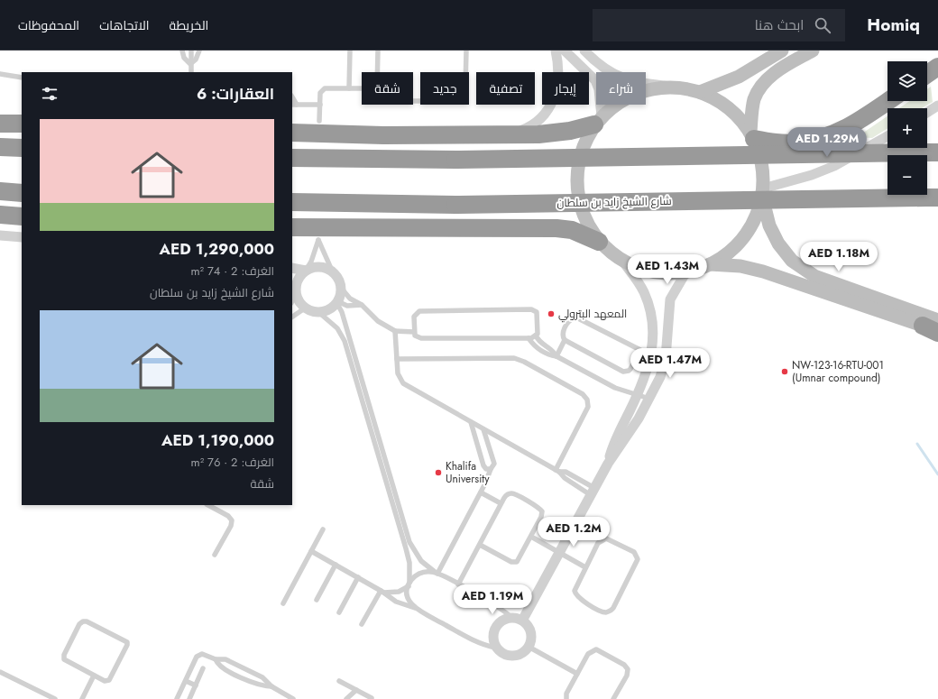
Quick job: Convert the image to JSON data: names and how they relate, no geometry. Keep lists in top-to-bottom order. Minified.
{"streets":{"highway":["شارع الشيخ زايد بن سلطان"]},"places":["المعهد البترولي","NW-123-16-RTU-001 (Umnar compound)","Khalifa University"],"page":{"header":"Homiq","search":"ابحث هنا","nav":["الخريطة","الاتجاهات","المحفوظات"],"map_buttons":["+","−"],"chip":["شراء","إيجار","تصفية","جديد","شقة"],"heading":"العقارات: 6","list":[{"name":"AED 1,290,000","note":"الغرف: 2 · 74 m² · شارع الشيخ زايد بن سلطان"},{"name":"AED 1,190,000","note":"الغرف: 2 · 76 m² · شقة"}],"price":["AED 1.29M","AED 1.18M","AED 1.43M","AED 1.47M","AED 1.2M","AED 1.19M"]}}
